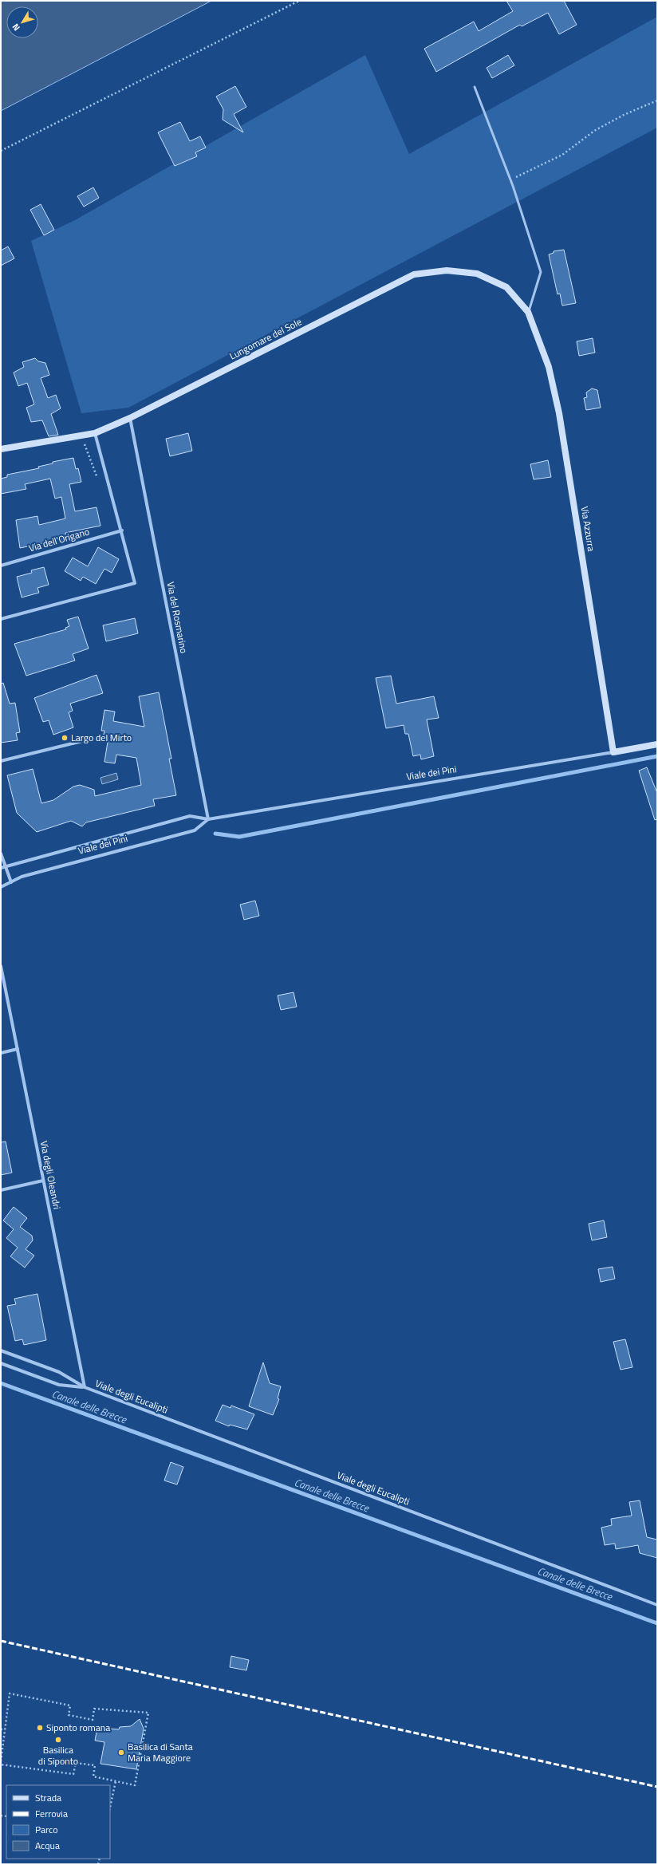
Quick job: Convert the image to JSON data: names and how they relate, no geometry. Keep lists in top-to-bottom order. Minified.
{"streets":{"street":["Lungomare del Sole","Via Azzurra","Via dell'Origano","Via del Rosmarino","Viale dei Pini","Via degli Oleandri","Viale degli Eucalipti"]},"crossings":[["Lungomare del Sole","Via Azzurra"],["Lungomare del Sole","Via del Rosmarino"],["Via Azzurra","Viale dei Pini"],["Via del Rosmarino","Viale dei Pini"],["Via degli Oleandri","Viale degli Eucalipti"]],"water":["Canale delle Brecce"],"places":["Largo del Mirto","Siponto romana","Basilica di Siponto","Basilica di Santa Maria Maggiore"],"legend":["Strada","Ferrovia","Parco","Acqua"],"north":"bottom left"}
